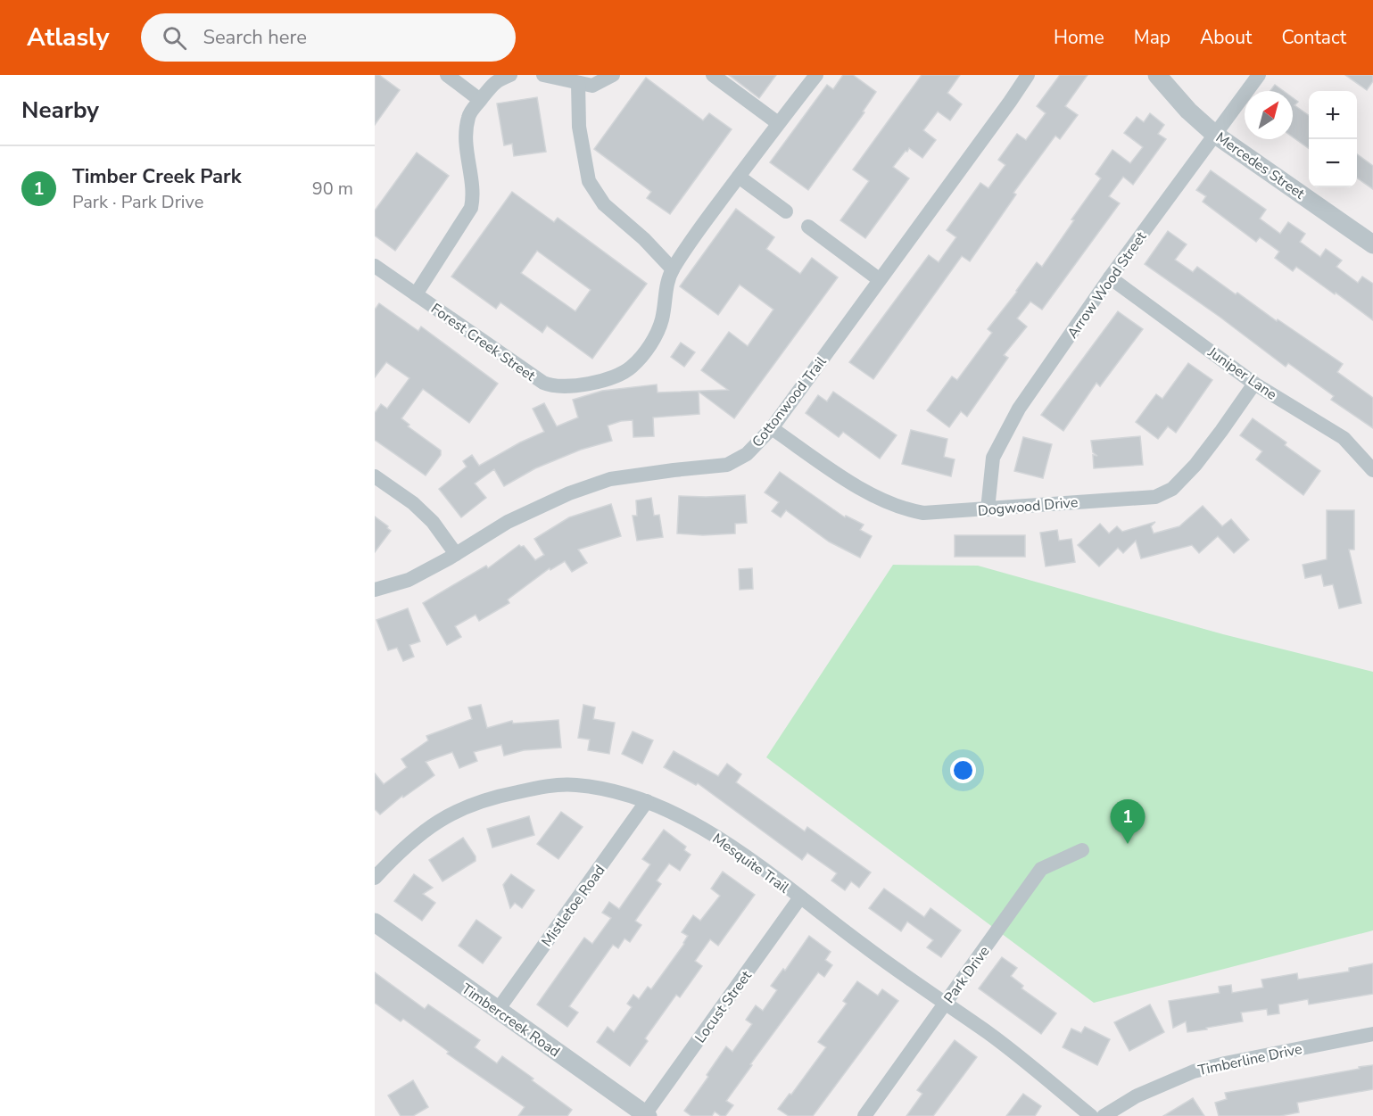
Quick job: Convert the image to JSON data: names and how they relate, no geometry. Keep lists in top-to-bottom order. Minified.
{"streets":{"street":["Mercedes Street","Arrow Wood Street","Forest Creek Street","Juniper Lane","Cottonwood Trail","Dogwood Drive","Mesquite Trail","Mistletoe Road","Park Drive","Locust Street","Timbercreek Road","Timberline Drive"]},"crossings":[["Mercedes Street","Arrow Wood Street"],["Arrow Wood Street","Juniper Lane"],["Arrow Wood Street","Dogwood Drive"],["Juniper Lane","Dogwood Drive"],["Cottonwood Trail","Dogwood Drive"],["Mesquite Trail","Mistletoe Road"],["Mesquite Trail","Park Drive"],["Mesquite Trail","Locust Street"],["Mistletoe Road","Timbercreek Road"],["Locust Street","Timbercreek Road"]],"north":"top right","page":{"header":"Atlasly","search":"Search here","nav":["Home","Map","About","Contact"],"heading":"Nearby","map_buttons":["+","−"],"list":[{"mark":"1","name":"Timber Creek Park","note":"Park · Park Drive","value":"90 m"}],"pins":"1"}}
